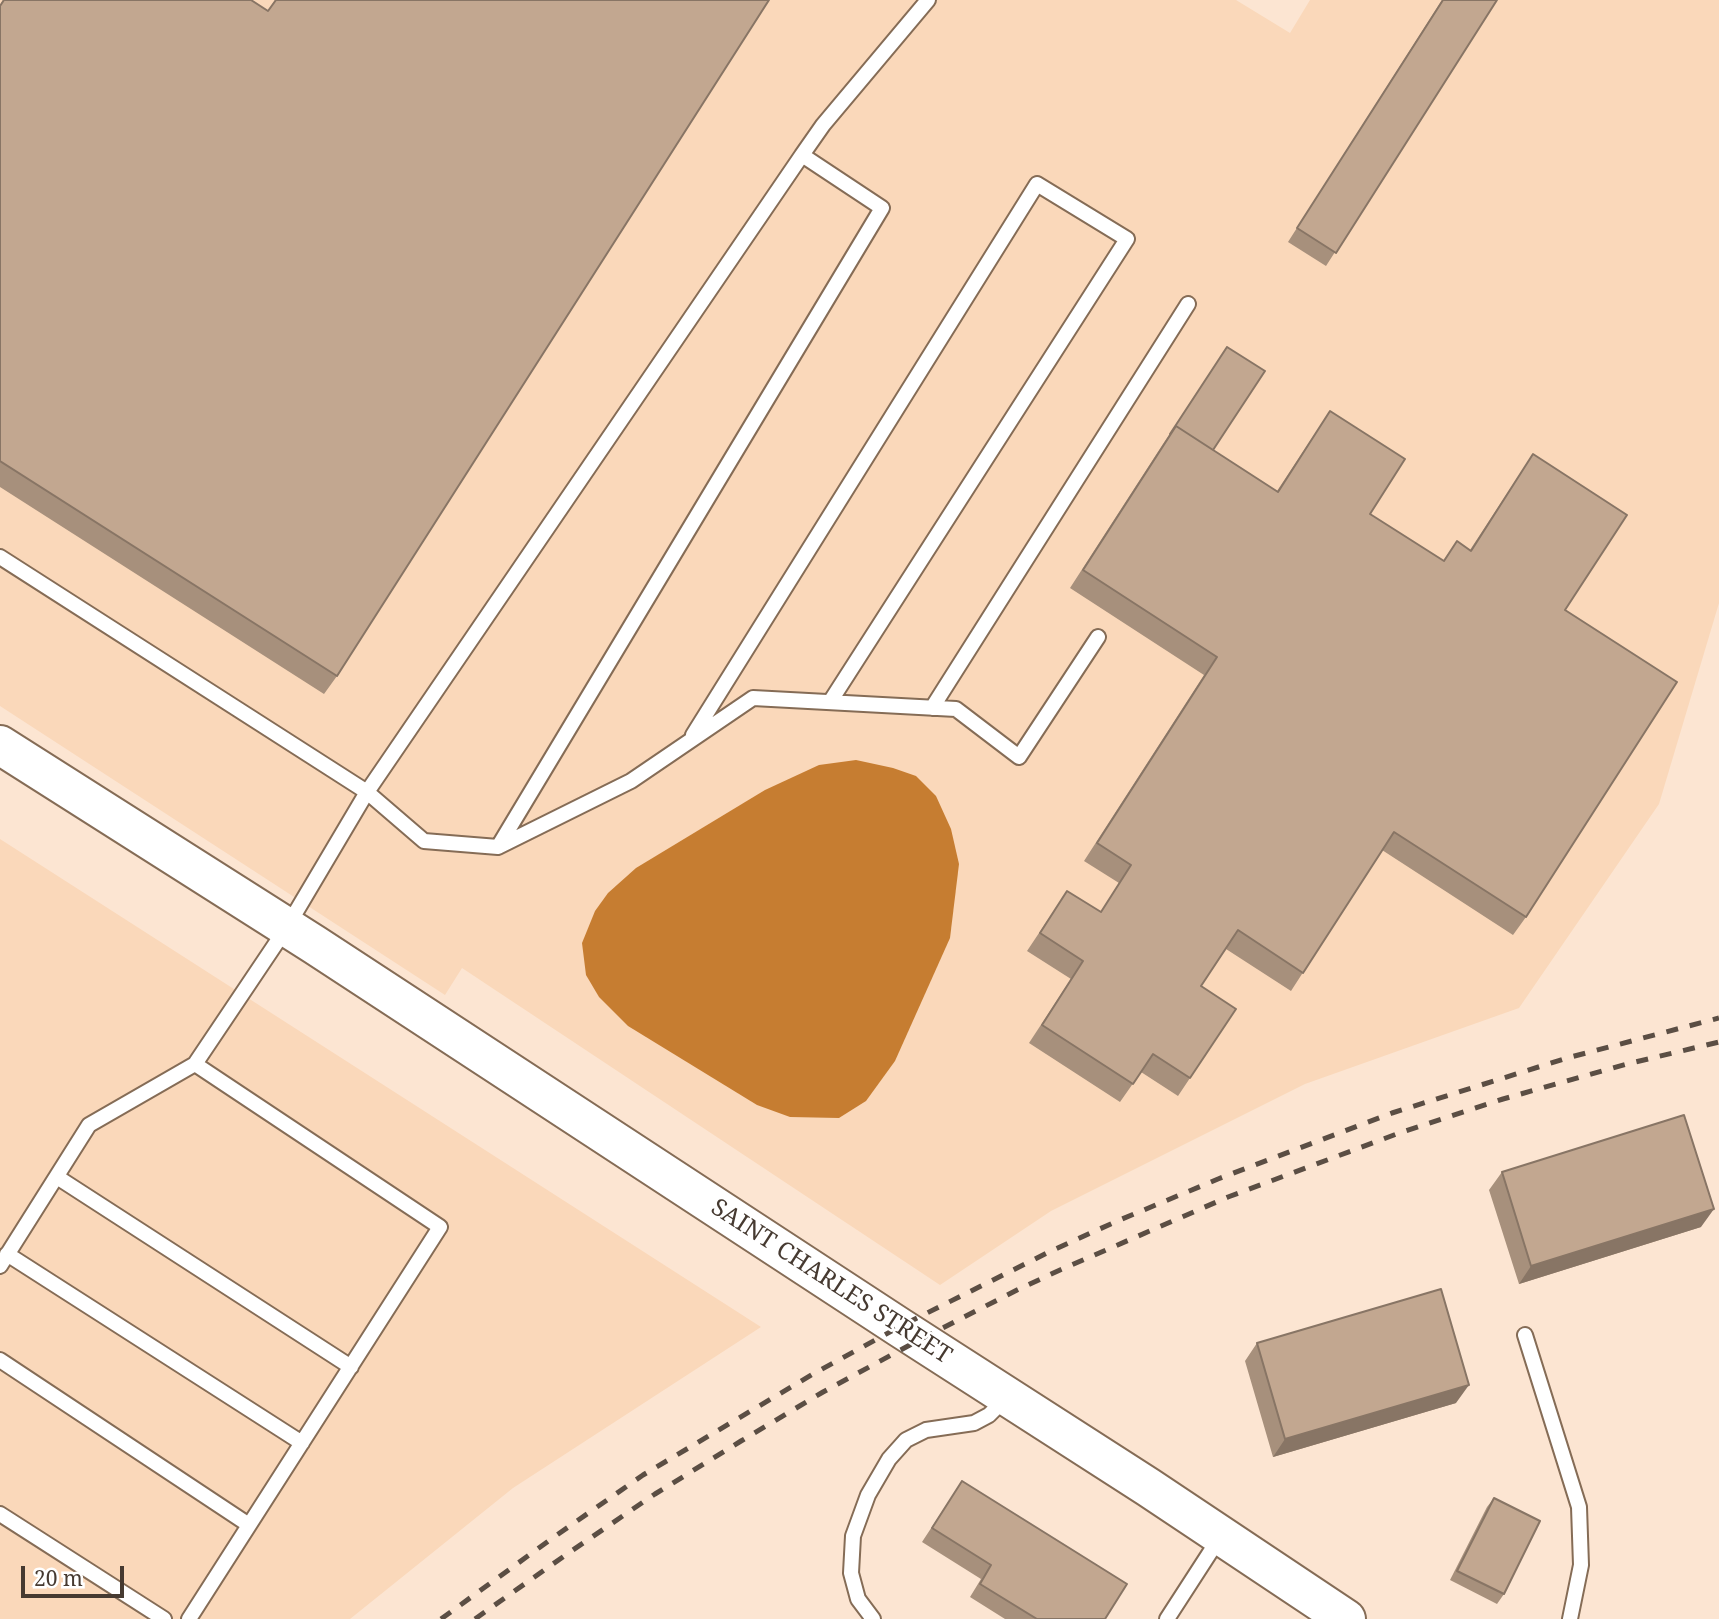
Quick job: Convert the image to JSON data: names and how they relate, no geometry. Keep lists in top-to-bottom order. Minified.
{"streets":{"main road":["SAINT CHARLES STREET"]},"scale_bar":"20 m"}
